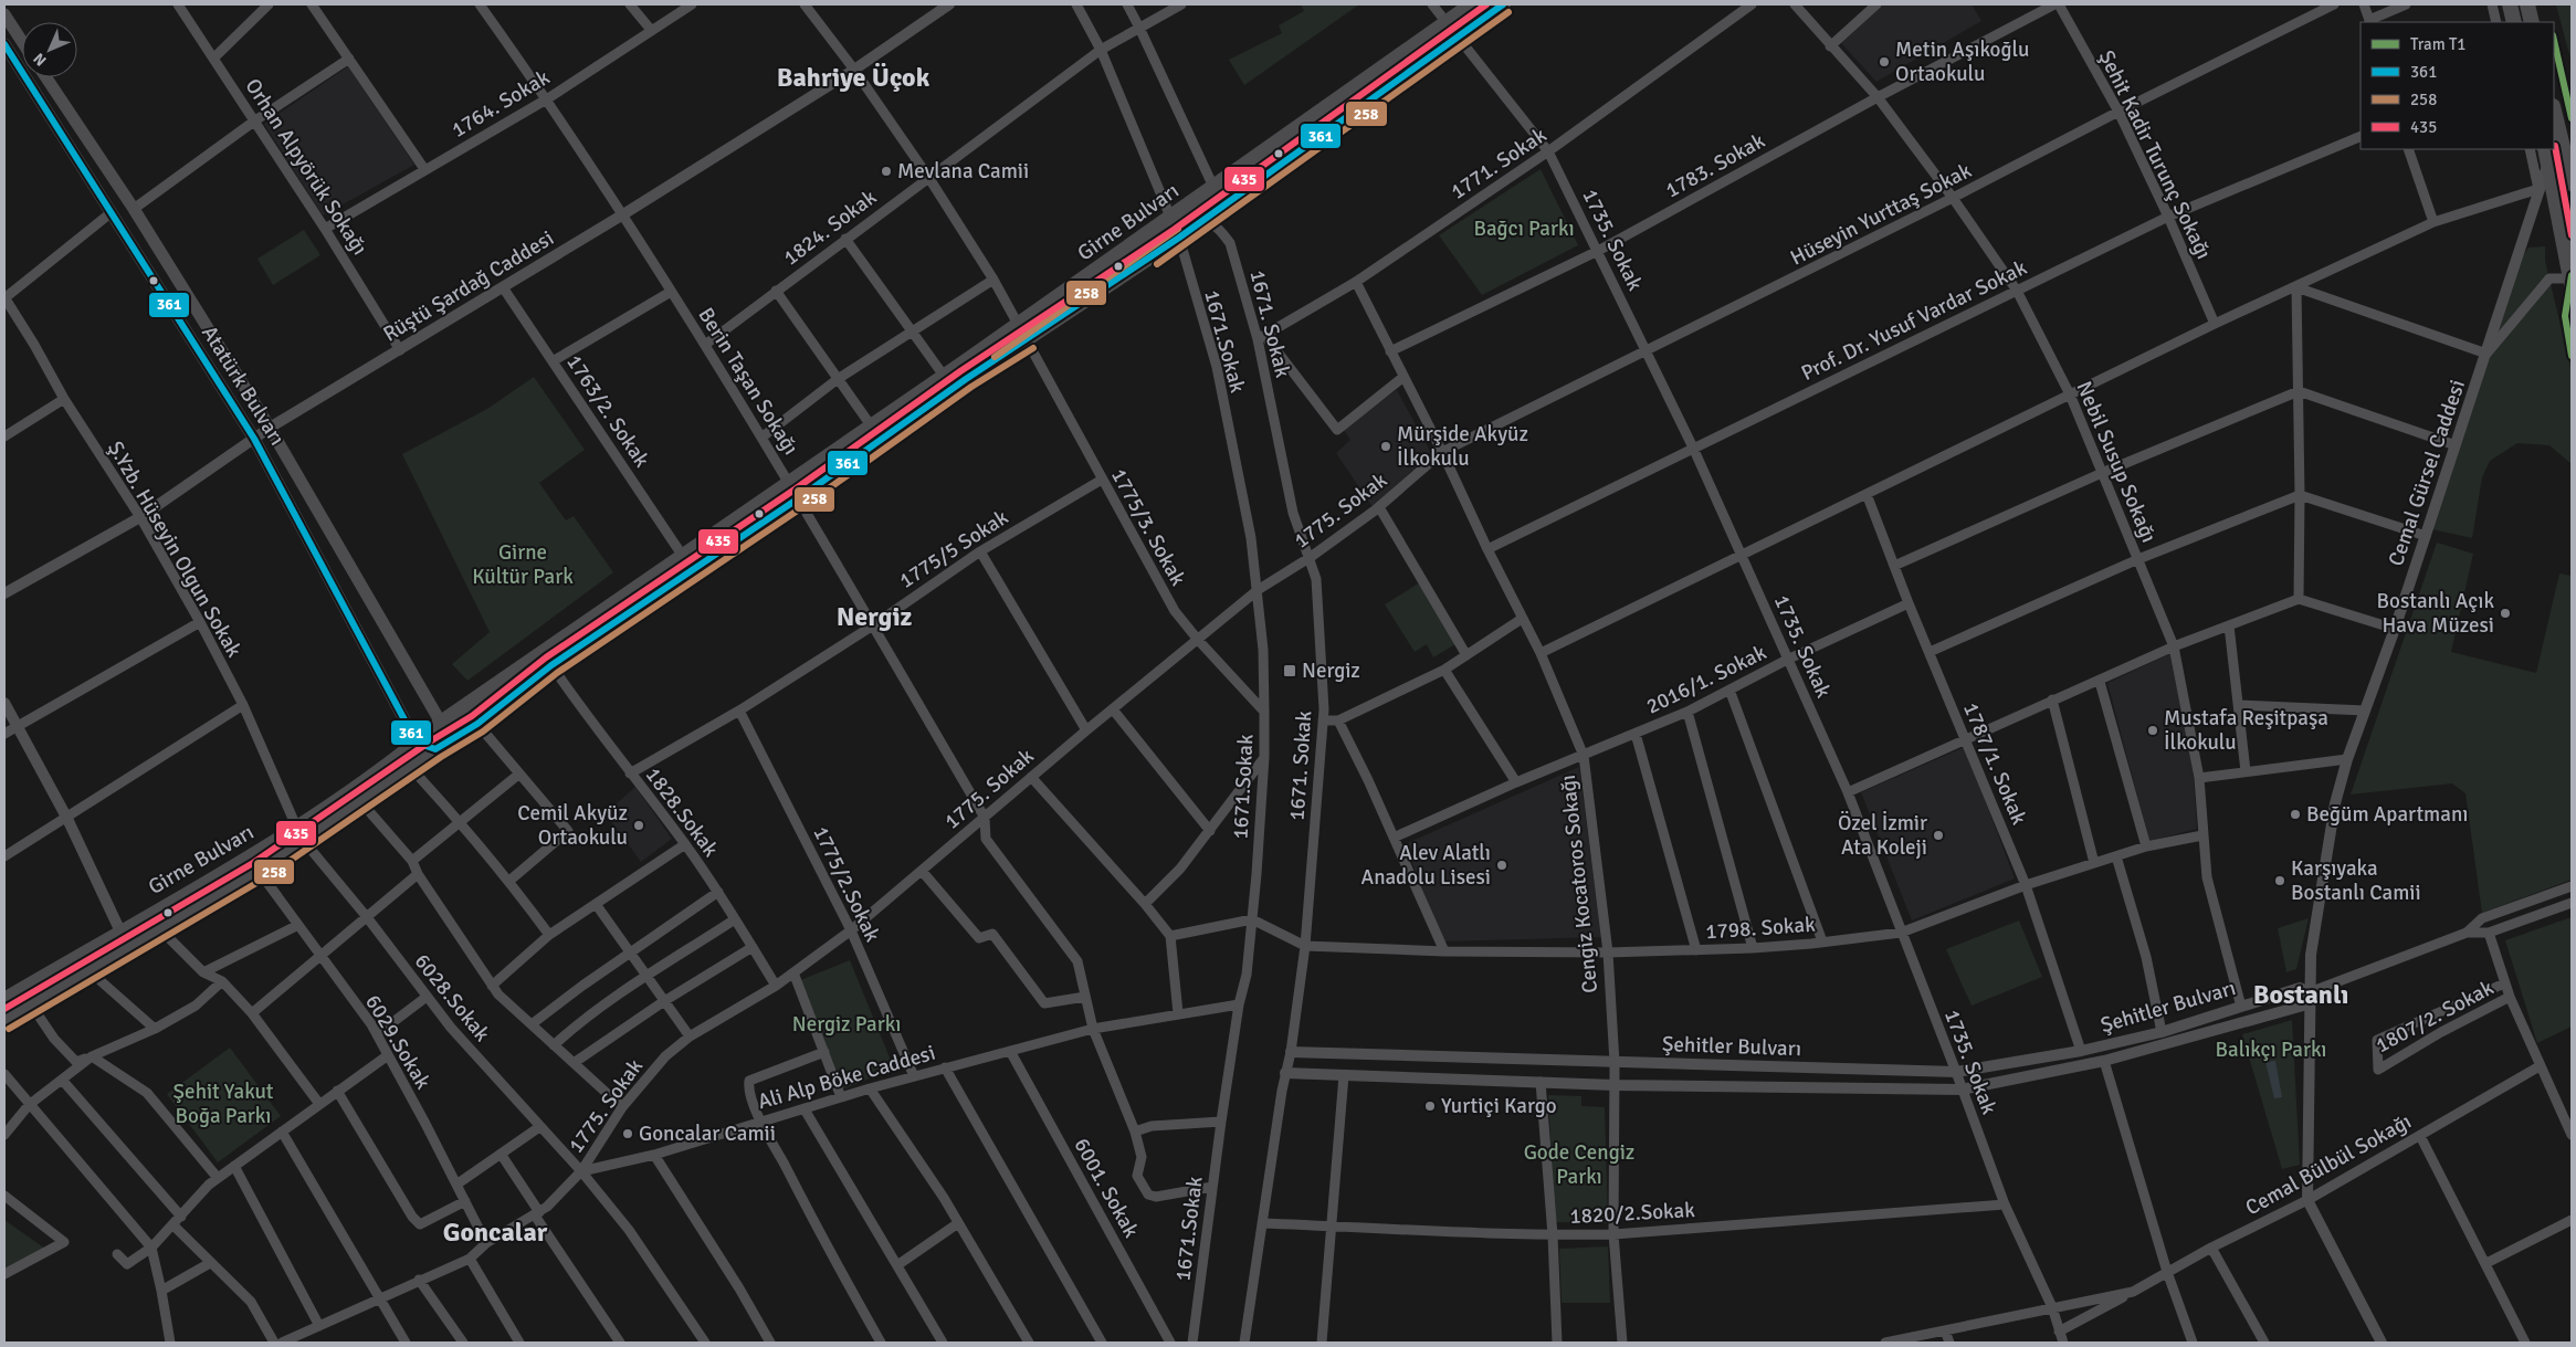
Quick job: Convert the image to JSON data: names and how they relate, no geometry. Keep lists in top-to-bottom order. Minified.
{"streets":{"main road":["Girne Bulvarı","Atatürk Bulvarı"],"street":["1764. Sokak","Şehit Kadir Turunç Sokağı","1771. Sokak","1783. Sokak","Orhan Alpyörük Sokağı","Hüseyin Yurttaş Sokak","1824. Sokak","1735. Sokak","Rüştü Şardağ Caddesi","Prof. Dr. Yusuf Vardar Sokak","1671. Sokak","1671.Sokak","Berin Taşan Sokağı","1763/2. Sokak","Nebil Susup Sokağı","Cemal Gürsel Caddesi","1775. Sokak","1775/3. Sokak","Ş.Yzb. Hüseyin Olgun Sokak","1775/5 Sokak","2016/1. Sokak","1787/1. Sokak","1828.Sokak","1775/2.Sokak","Cengiz Kocatoros Sokağı","1798. Sokak","6028.Sokak","Şehitler Bulvarı","1807/2. Sokak","6029.Sokak","Ali Alp Böke Caddesi","Cemal Bülbül Sokağı","6001. Sokak","1820/2.Sokak"]},"crossings":[["1764. Sokak","Orhan Alpyörük Sokağı"],["1764. Sokak","Berin Taşan Sokağı"],["Şehit Kadir Turunç Sokağı","Hüseyin Yurttaş Sokak"],["Şehit Kadir Turunç Sokağı","Prof. Dr. Yusuf Vardar Sokak"],["1771. Sokak","1735. Sokak"],["1771. Sokak","1671. Sokak"],["1771. Sokak","Cengiz Kocatoros Sokağı"],["1783. Sokak","1735. Sokak"],["1783. Sokak","Nebil Susup Sokağı"],["1783. Sokak","Cengiz Kocatoros Sokağı"],["Orhan Alpyörük Sokağı","Rüştü Şardağ Caddesi"],["Hüseyin Yurttaş Sokak","1735. Sokak"],["Hüseyin Yurttaş Sokak","Nebil Susup Sokağı"],["Hüseyin Yurttaş Sokak","1775. Sokak"],["Hüseyin Yurttaş Sokak","Cengiz Kocatoros Sokağı"],["Girne Bulvarı","1735. Sokak"],["Girne Bulvarı","1671. Sokak"],["Girne Bulvarı","1671.Sokak"],["Girne Bulvarı","Berin Taşan Sokağı"],["Girne Bulvarı","Atatürk Bulvarı"],["Girne Bulvarı","1763/2. Sokak"],["Girne Bulvarı","1775/3. Sokak"],["Girne Bulvarı","Ş.Yzb. Hüseyin Olgun Sokak"],["Girne Bulvarı","1828.Sokak"],["Girne Bulvarı","6028.Sokak"],["Girne Bulvarı","6029.Sokak"],["1824. Sokak","Berin Taşan Sokağı"],["1824. Sokak","1775/3. Sokak"],["1735. Sokak","Prof. Dr. Yusuf Vardar Sokak"],["1735. Sokak","2016/1. Sokak"],["1735. Sokak","1798. Sokak"],["1735. Sokak","Şehitler Bulvarı"],["1735. Sokak","Cemal Bülbül Sokağı"],["1735. Sokak","1820/2.Sokak"],["Rüştü Şardağ Caddesi","Berin Taşan Sokağı"],["Rüştü Şardağ Caddesi","Atatürk Bulvarı"],["Rüştü Şardağ Caddesi","1763/2. Sokak"],["Rüştü Şardağ Caddesi","1775/3. Sokak"],["Rüştü Şardağ Caddesi","Ş.Yzb. Hüseyin Olgun Sokak"],["Prof. Dr. Yusuf Vardar Sokak","Nebil Susup Sokağı"],["Prof. Dr. Yusuf Vardar Sokak","Cengiz Kocatoros Sokağı"],["1671. Sokak","1775. Sokak"],["1671. Sokak","1798. Sokak"],["1671. Sokak","Şehitler Bulvarı"],["1671.Sokak","Berin Taşan Sokağı"],["1671.Sokak","1775. Sokak"],["1671.Sokak","1775/3. Sokak"],["1671.Sokak","Ali Alp Böke Caddesi"],["Berin Taşan Sokağı","1775. Sokak"],["Berin Taşan Sokağı","1775/5 Sokak"],["Berin Taşan Sokağı","Ali Alp Böke Caddesi"],["Nebil Susup Sokağı","1798. Sokak"],["Nebil Susup Sokağı","Şehitler Bulvarı"],["Cemal Gürsel Caddesi","Şehitler Bulvarı"],["Cemal Gürsel Caddesi","Cemal Bülbül Sokağı"],["1775. Sokak","1775/3. Sokak"],["1775. Sokak","1828.Sokak"],["1775. Sokak","1775/2.Sokak"],["1775. Sokak","Cengiz Kocatoros Sokağı"],["1775. Sokak","6028.Sokak"],["1775. Sokak","Ali Alp Böke Caddesi"],["1775/3. Sokak","1775/5 Sokak"],["Ş.Yzb. Hüseyin Olgun Sokak","6028.Sokak"],["1775/5 Sokak","1828.Sokak"],["1775/5 Sokak","1775/2.Sokak"],["2016/1. Sokak","1787/1. Sokak"],["2016/1. Sokak","Cengiz Kocatoros Sokağı"],["1787/1. Sokak","1798. Sokak"],["1787/1. Sokak","Şehitler Bulvarı"],["1775/2.Sokak","Ali Alp Böke Caddesi"],["Cengiz Kocatoros Sokağı","1798. Sokak"],["Cengiz Kocatoros Sokağı","Şehitler Bulvarı"],["Cengiz Kocatoros Sokağı","1820/2.Sokak"],["6028.Sokak","Ali Alp Böke Caddesi"],["Ali Alp Böke Caddesi","6001. Sokak"]],"districts":["Bahriye Üçok","Nergiz","Bostanlı","Goncalar"],"parks":["Bağcı Parkı","Girne Kültür Park","Nergiz Parkı","Balıkçı Parkı","Şehit Yakut Boğa Parkı","Gode Cengiz Parkı"],"places":{"other":["Metin Aşıkoğlu Ortaokulu","Mevlana Camii","Mürşide Akyüz İlkokulu","Bostanlı Açık Hava Müzesi","Mustafa Reşitpaşa İlkokulu","Beğüm Apartmanı","Cemil Akyüz Ortaokulu","Özel İzmir Ata Koleji","Alev Alatlı Anadolu Lisesi","Karşıyaka Bostanlı Camii","Yurtiçi Kargo","Goncalar Camii"],"transit":["Nergiz"]},"lines":["transit line 361","transit line 435","transit line 258","tram line T1"],"legend":["Tram T1","361","258","435"],"north":"bottom left"}
